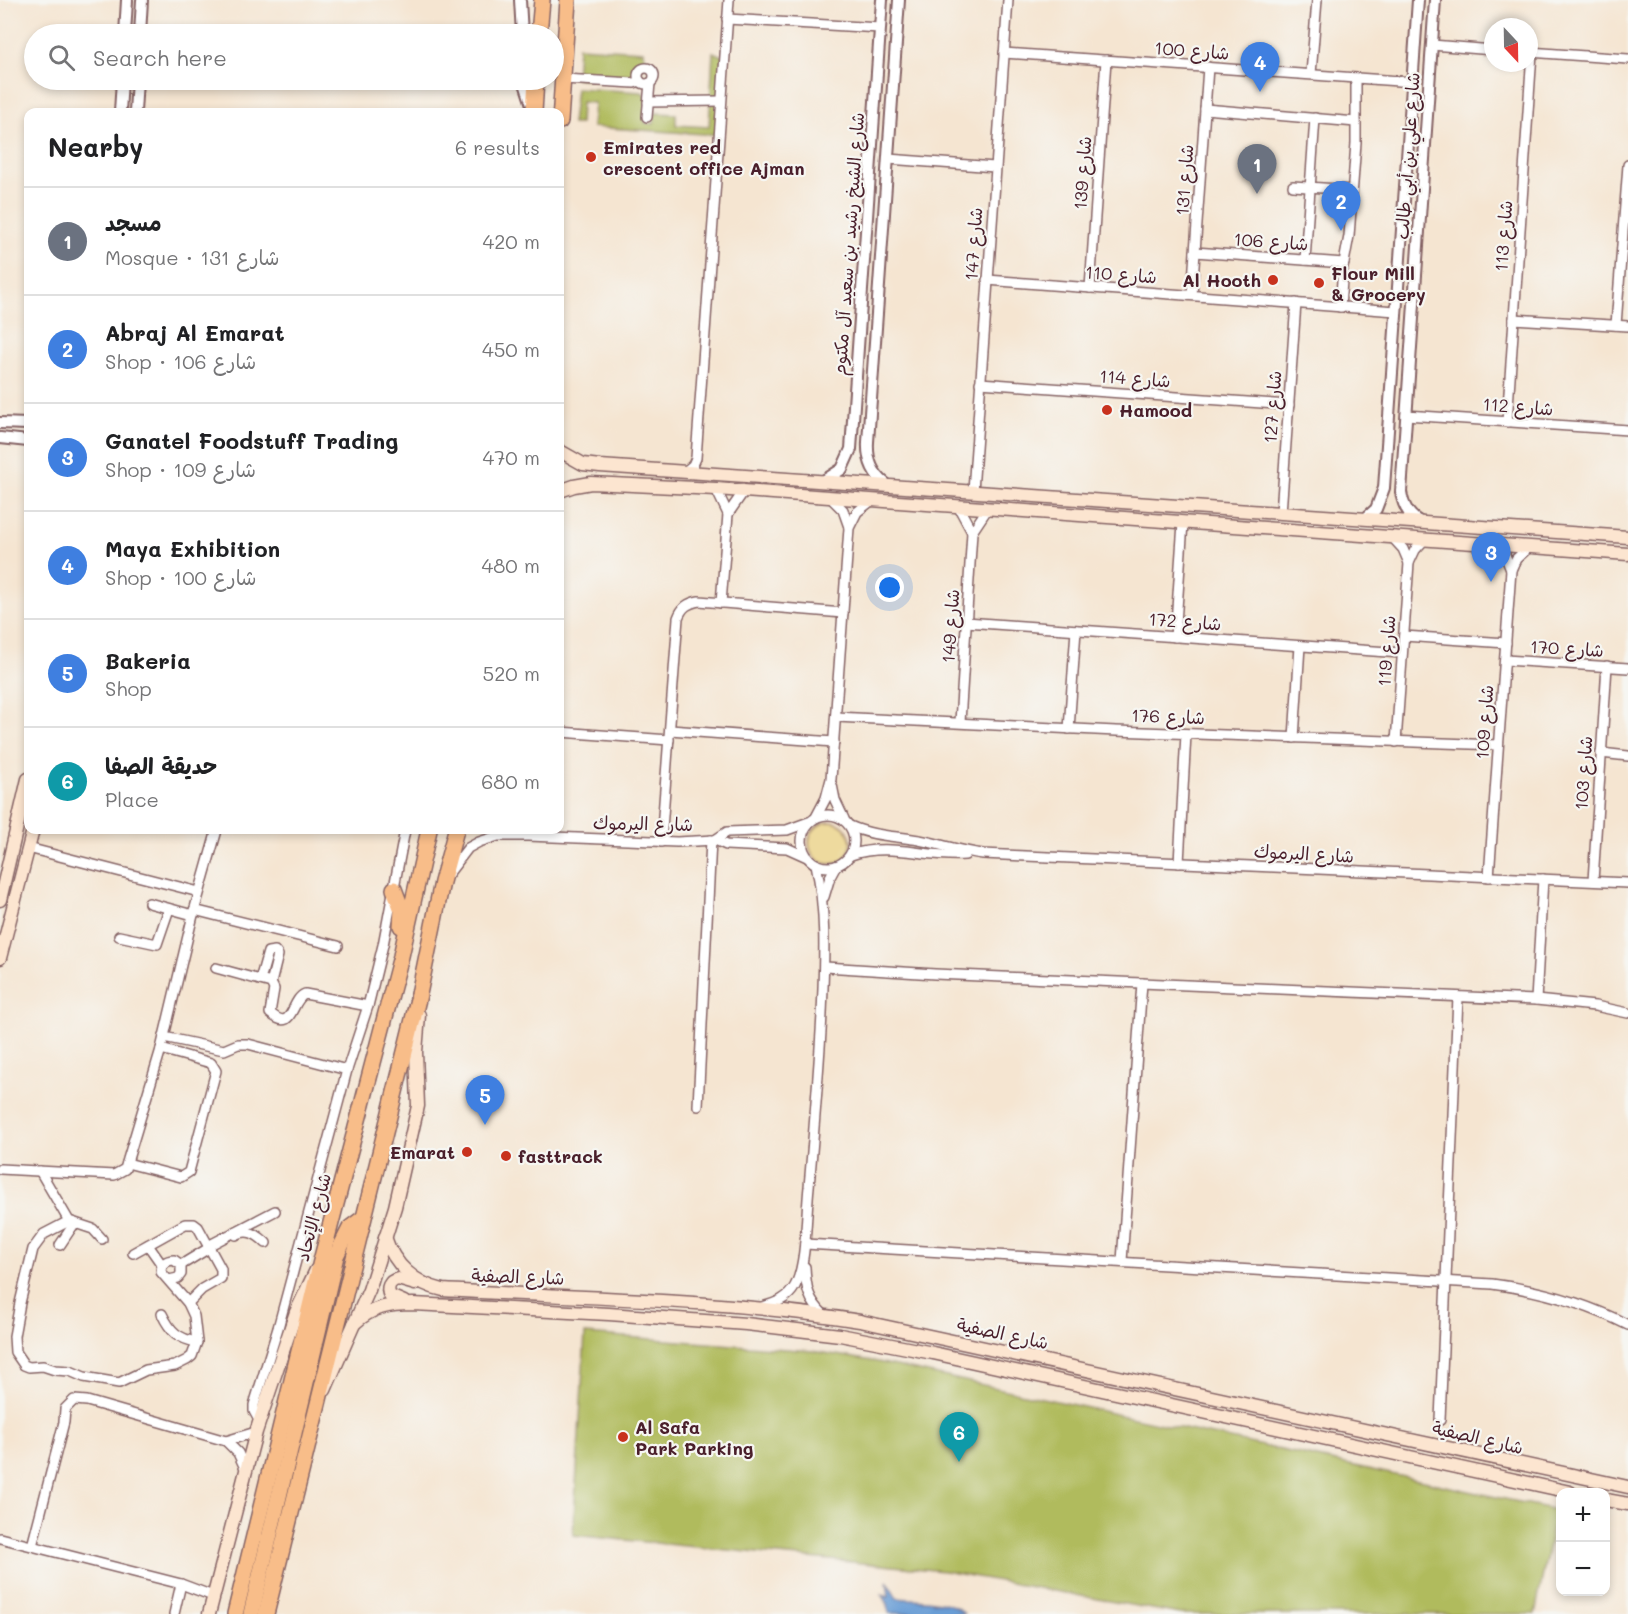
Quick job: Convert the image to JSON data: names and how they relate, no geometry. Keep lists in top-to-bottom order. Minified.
{"streets":{"highway":["شارع الإتحاد"],"main road":["شارع الصفية"],"street":["شارع 100","شارع علي بن أبي طالب","شارع 139","شارع 131","شارع 113","شارع 106","شارع الشيخ رشيد بن سعيد آل مكتوم","شارع 147","شارع 110","شارع 114","شارع 112","شارع 127","شارع 172","شارع 149","شارع 170","شارع 119","شارع 176","شارع 109","شارع 103","شارع اليرموك"]},"crossings":[["شارع 100","شارع علي بن أبي طالب"],["شارع 100","شارع 139"],["شارع 100","شارع 131"],["شارع 100","شارع 147"],["شارع علي بن أبي طالب","شارع 110"],["شارع علي بن أبي طالب","شارع 112"],["شارع 139","شارع 110"],["شارع 131","شارع 106"],["شارع 131","شارع 110"],["شارع 113","شارع 112"],["شارع 147","شارع 110"],["شارع 147","شارع 114"],["شارع 110","شارع 127"],["شارع 114","شارع 127"],["شارع 172","شارع 149"],["شارع 172","شارع 119"],["شارع 149","شارع 176"],["شارع 170","شارع 109"],["شارع 170","شارع 103"],["شارع 119","شارع 176"],["شارع 176","شارع 109"],["شارع 109","شارع اليرموك"],["شارع 103","شارع اليرموك"]],"places":["Emirates red crescent office Ajman","Al Hooth","Flour Mill & Grocery","Hamood","Emarat","fasttrack","Al Safa Park Parking"],"north":"bottom","page":{"search":"Search here","pins":["4","1","2","3","5","6"],"heading":["Nearby","6 results"],"list":[{"mark":"1","name":"مسجد","note":"Mosque · شارع 131","value":"420 m"},{"mark":"2","name":"Abraj Al Emarat","note":"Shop · شارع 106","value":"450 m"},{"mark":"3","name":"Ganatel Foodstuff Trading","note":"Shop · شارع 109","value":"470 m"},{"mark":"4","name":"Maya Exhibition","note":"Shop · شارع 100","value":"480 m"},{"mark":"5","name":"Bakeria","note":"Shop","value":"520 m"},{"mark":"6","name":"حديقة الصفا","note":"Place","value":"680 m"}],"map_buttons":["+","−"]}}
